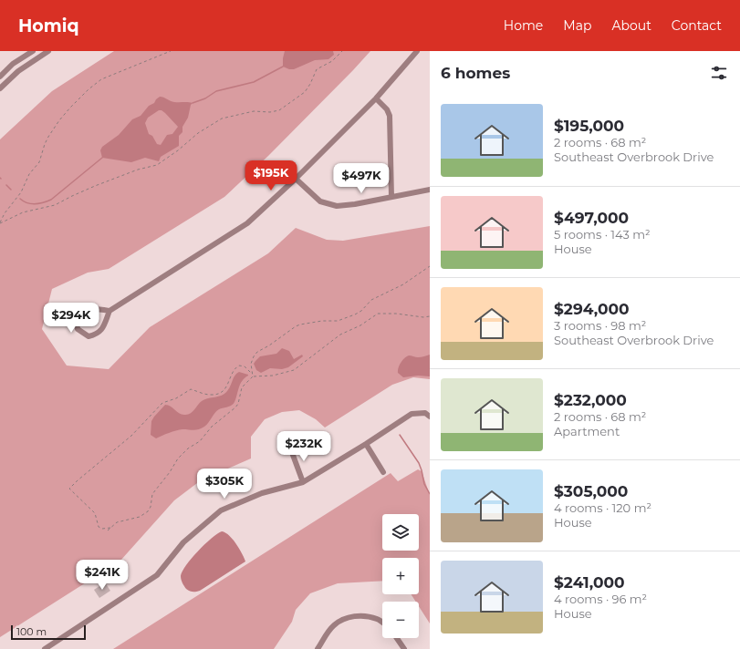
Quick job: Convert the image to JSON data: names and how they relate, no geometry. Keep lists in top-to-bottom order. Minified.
{"scale_bar":"100 m","page":{"header":"Homiq","nav":["Home","Map","About","Contact"],"heading":"6 homes","list":[{"name":"$195,000","note":"2 rooms · 68 m² · Southeast Overbrook Drive"},{"name":"$497,000","note":"5 rooms · 143 m² · House"},{"name":"$294,000","note":"3 rooms · 98 m² · Southeast Overbrook Drive"},{"name":"$232,000","note":"2 rooms · 68 m² · Apartment"},{"name":"$305,000","note":"4 rooms · 120 m² · House"},{"name":"$241,000","note":"4 rooms · 96 m² · House"}],"price":["$195K","$497K","$294K","$232K","$305K","$241K"],"map_buttons":["+","−"],"scale":"100 m"}}
